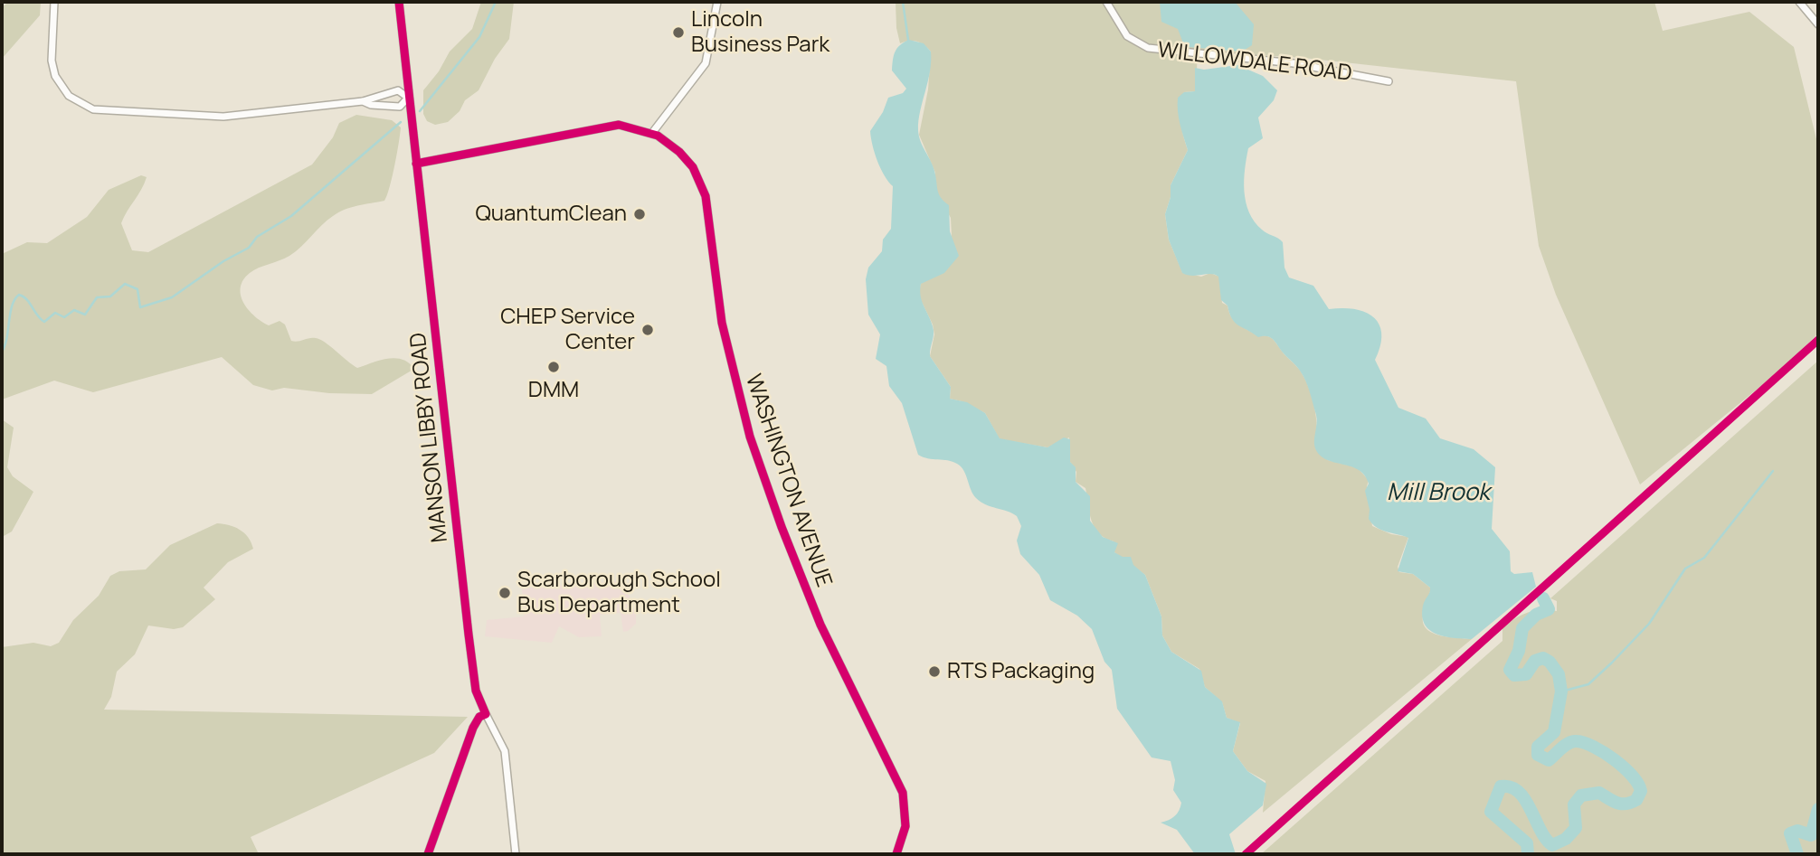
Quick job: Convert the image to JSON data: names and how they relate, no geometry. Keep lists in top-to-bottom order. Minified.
{"streets":{"street":["WILLOWDALE ROAD","MANSON LIBBY ROAD","WASHINGTON AVENUE"]},"crossings":[["MANSON LIBBY ROAD","WASHINGTON AVENUE"]],"water":["Mill Brook"],"places":["Lincoln Business Park","QuantumClean","CHEP Service Center","DMM","Scarborough School Bus Department","RTS Packaging"]}
